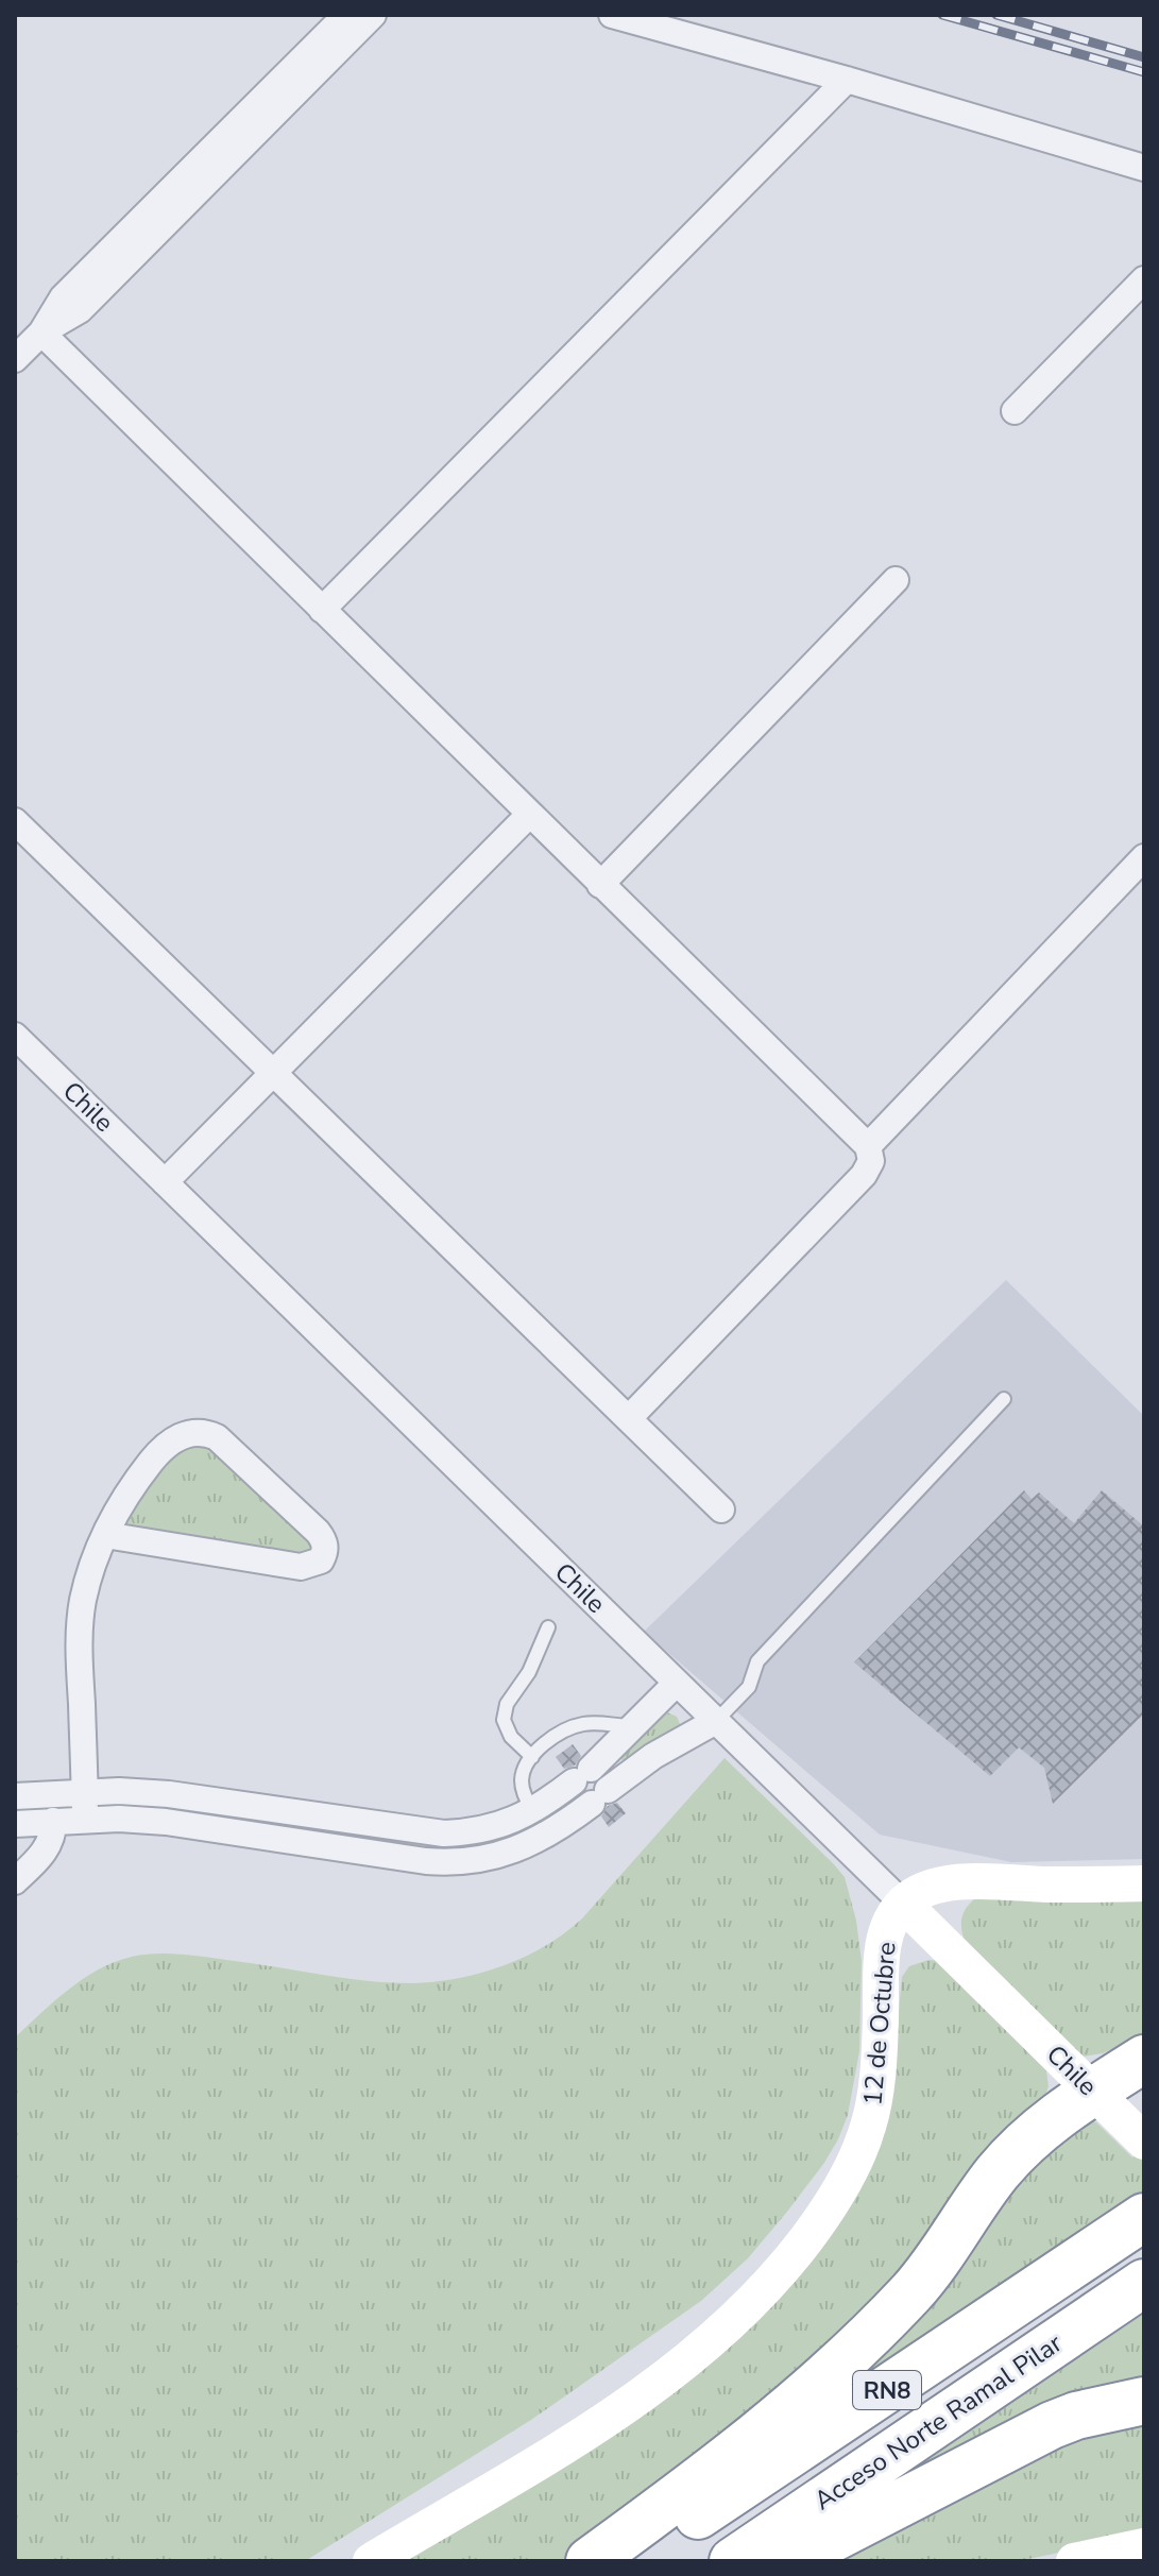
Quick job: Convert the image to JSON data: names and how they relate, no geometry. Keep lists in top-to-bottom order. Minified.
{"streets":{"highway":["RN8","Acceso Norte Ramal Pilar"],"street":["Chile","12 de Octubre"]},"crossings":[["Chile","12 de Octubre"]]}
